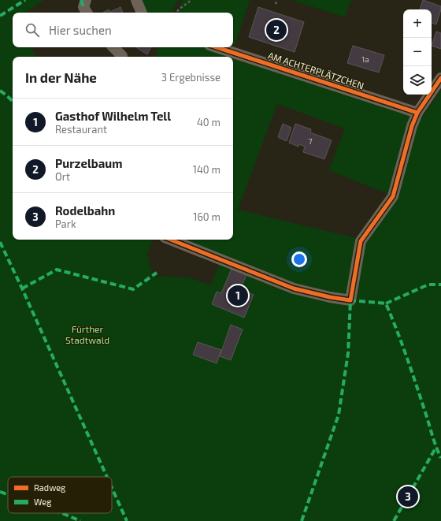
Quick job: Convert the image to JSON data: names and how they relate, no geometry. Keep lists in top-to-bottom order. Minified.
{"streets":{"street":["AM ACHTERPLÄTZCHEN"]},"parks":["Fürther Stadtwald"],"house_numbers":["1a","7"],"legend":["Radweg","Weg"],"page":{"map_buttons":["+","−"],"search":"Hier suchen","pins":["2","1","3"],"heading":["In der Nähe","3 Ergebnisse"],"list":[{"mark":"1","name":"Gasthof Wilhelm Tell","note":"Restaurant","value":"40 m"},{"mark":"2","name":"Purzelbaum","note":"Ort","value":"140 m"},{"mark":"3","name":"Rodelbahn","note":"Park","value":"160 m"}]}}
